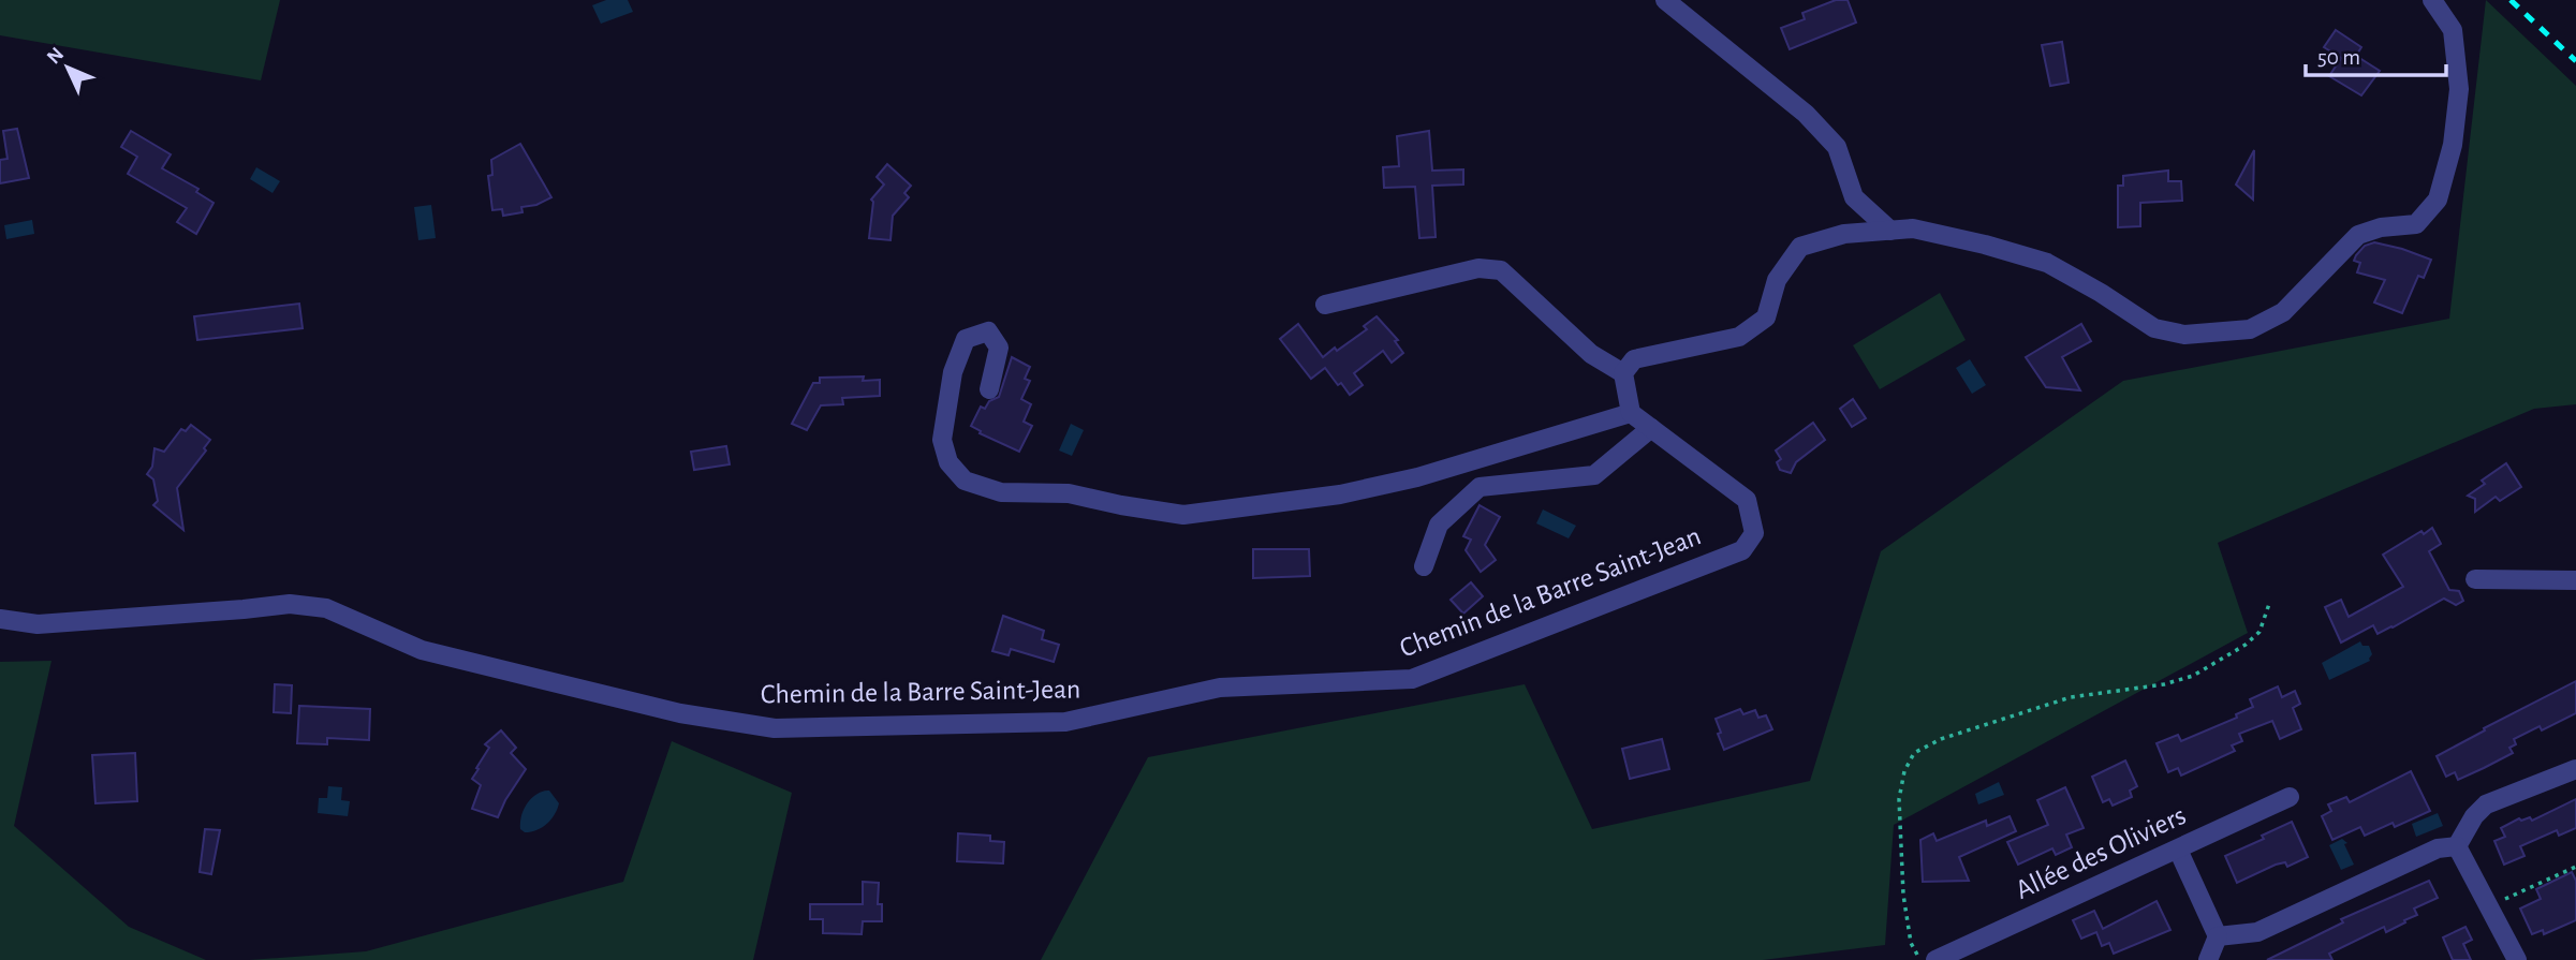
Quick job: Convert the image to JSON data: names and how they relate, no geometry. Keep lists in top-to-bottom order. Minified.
{"streets":{"street":["Chemin de la Barre Saint-Jean","Allée des Oliviers"]},"scale_bar":"50 m","north":"top left"}
